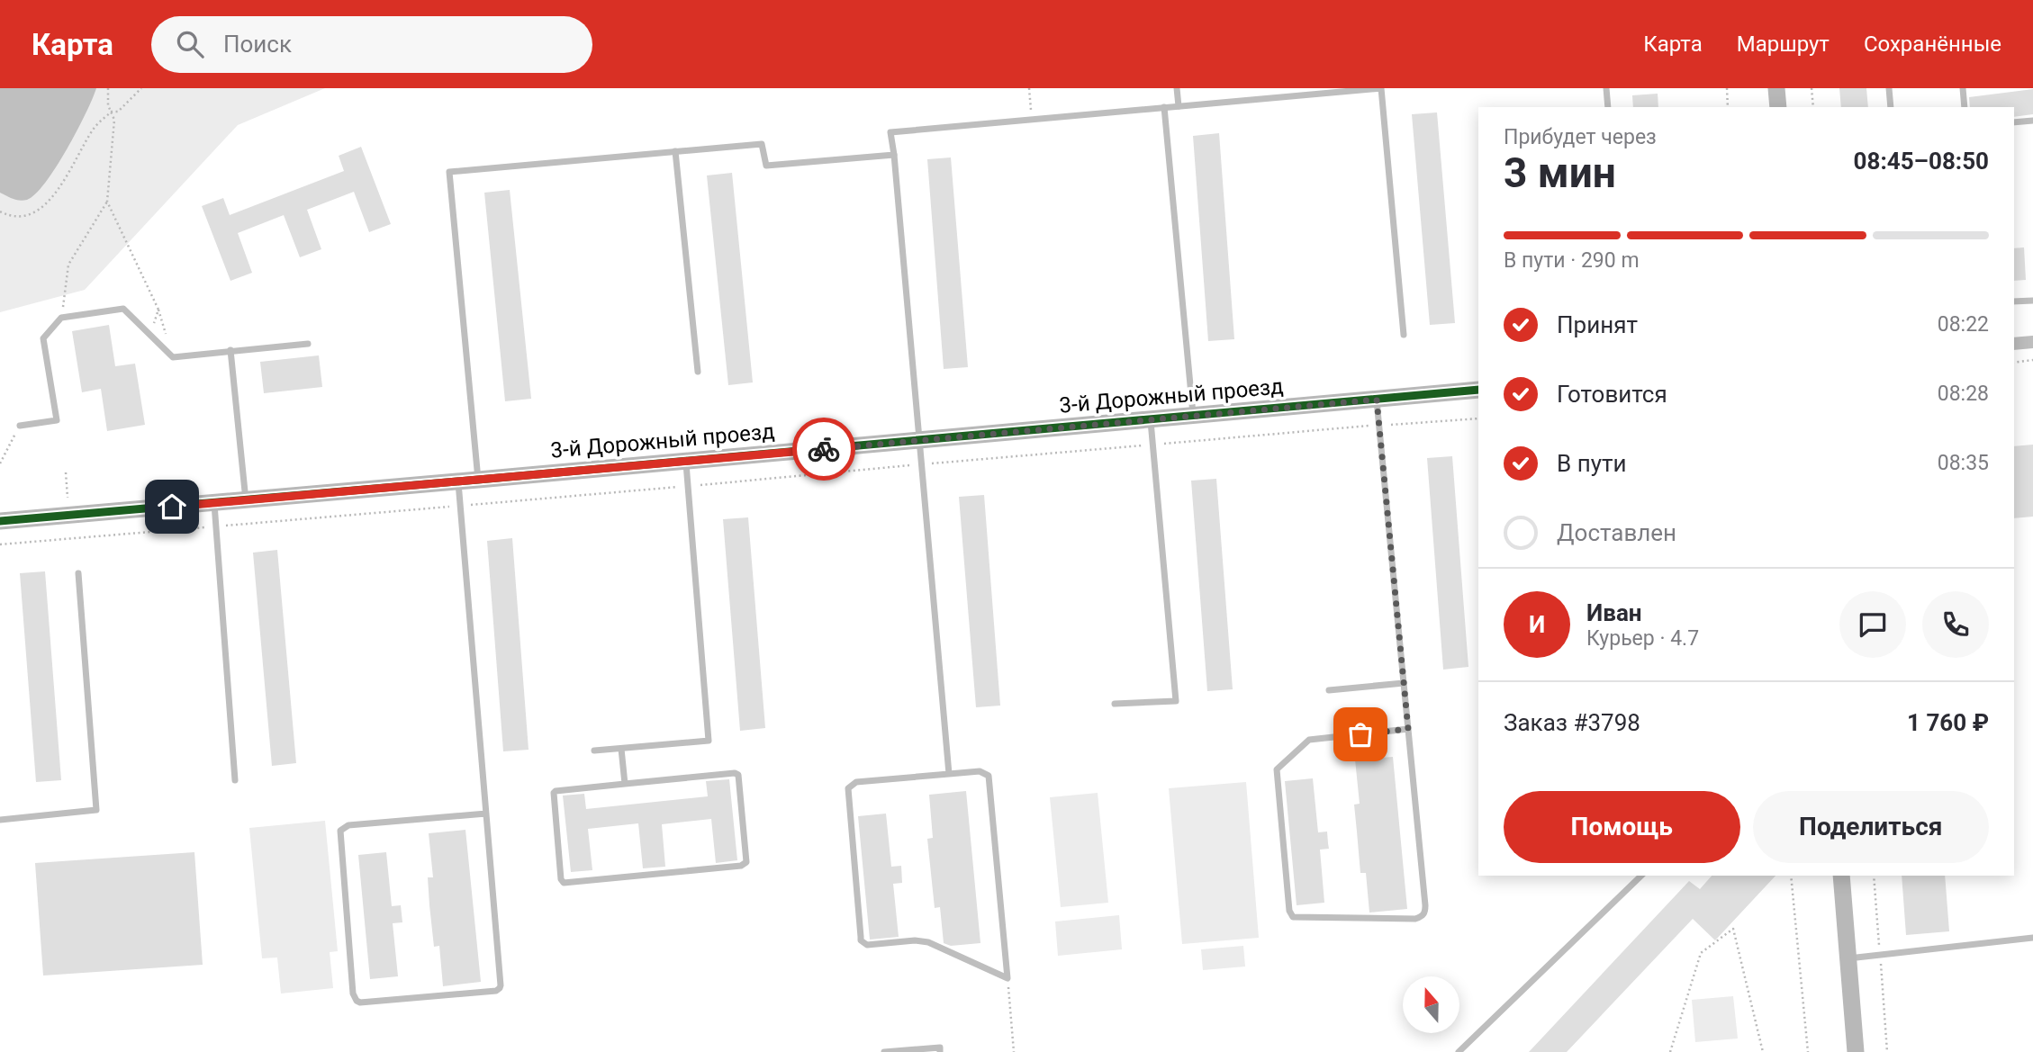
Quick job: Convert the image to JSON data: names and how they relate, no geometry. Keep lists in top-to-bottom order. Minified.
{"streets":{"street":["3-й Дорожный проезд"]},"north":"top","page":{"header":"Карта","search":"Поиск","nav":["Карта","Маршрут","Сохранённые"],"heading":["3 мин","Прибудет через","08:45–08:50"],"panel":["Иван","Курьер · 4.7","Заказ #3798","1 760 ₽"],"bar":"В пути · 290 m","list":[["Принят","08:22"],["Готовится","08:28"],["В пути","08:35"],"Доставлен"],"round":"И","buttons":["Помощь","Поделиться"]}}
